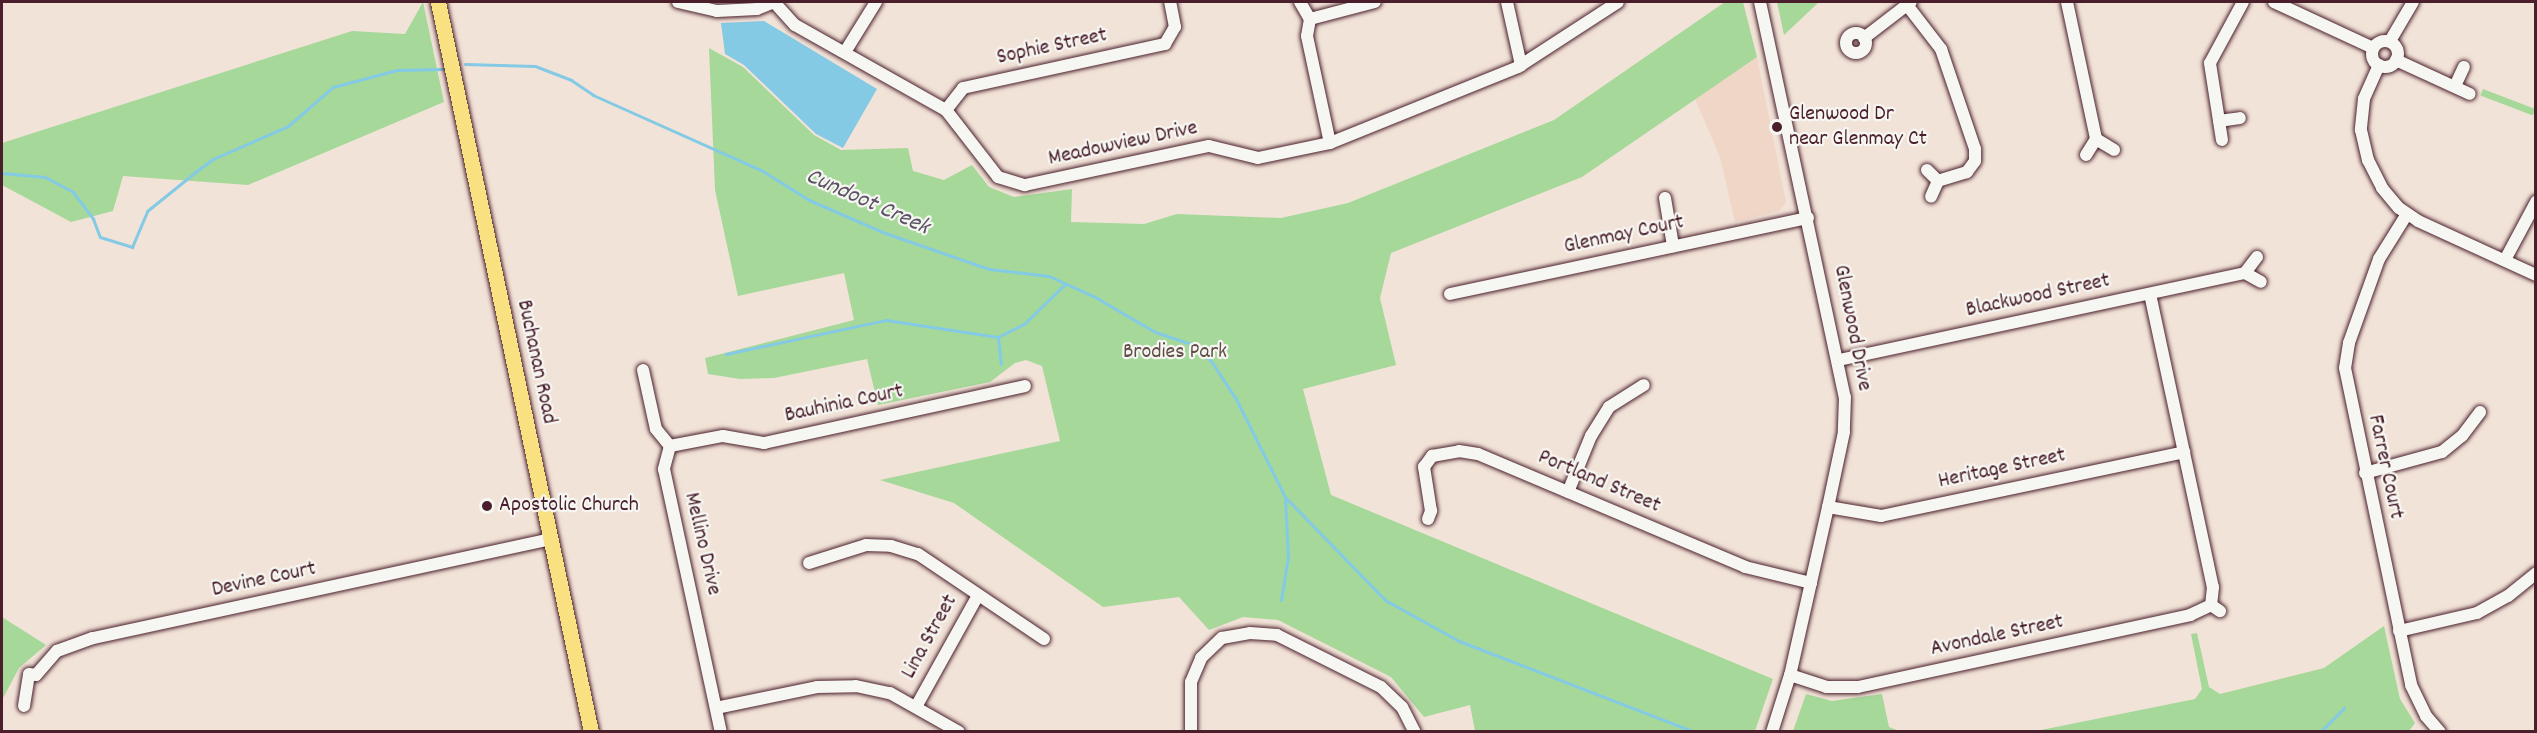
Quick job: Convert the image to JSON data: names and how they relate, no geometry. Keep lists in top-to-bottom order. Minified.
{"streets":{"main road":["Buchanan Road"],"street":["Sophie Street","Meadowview Drive","Glenmay Court","Blackwood Street","Glenwood Drive","Bauhinia Court","Farrer Court","Heritage Street","Portland Street","Mellino Drive","Devine Court","Avondale Street","Lina Street"]},"crossings":[["Sophie Street","Meadowview Drive"],["Glenmay Court","Glenwood Drive"],["Blackwood Street","Glenwood Drive"],["Blackwood Street","Avondale Street"],["Glenwood Drive","Heritage Street"],["Glenwood Drive","Portland Street"],["Glenwood Drive","Avondale Street"],["Buchanan Road","Devine Court"],["Bauhinia Court","Mellino Drive"],["Heritage Street","Avondale Street"]],"water":["Cundoot Creek"],"parks":["Brodies Park"],"places":["Glenwood Dr near Glenmay Ct","Apostolic Church"]}
